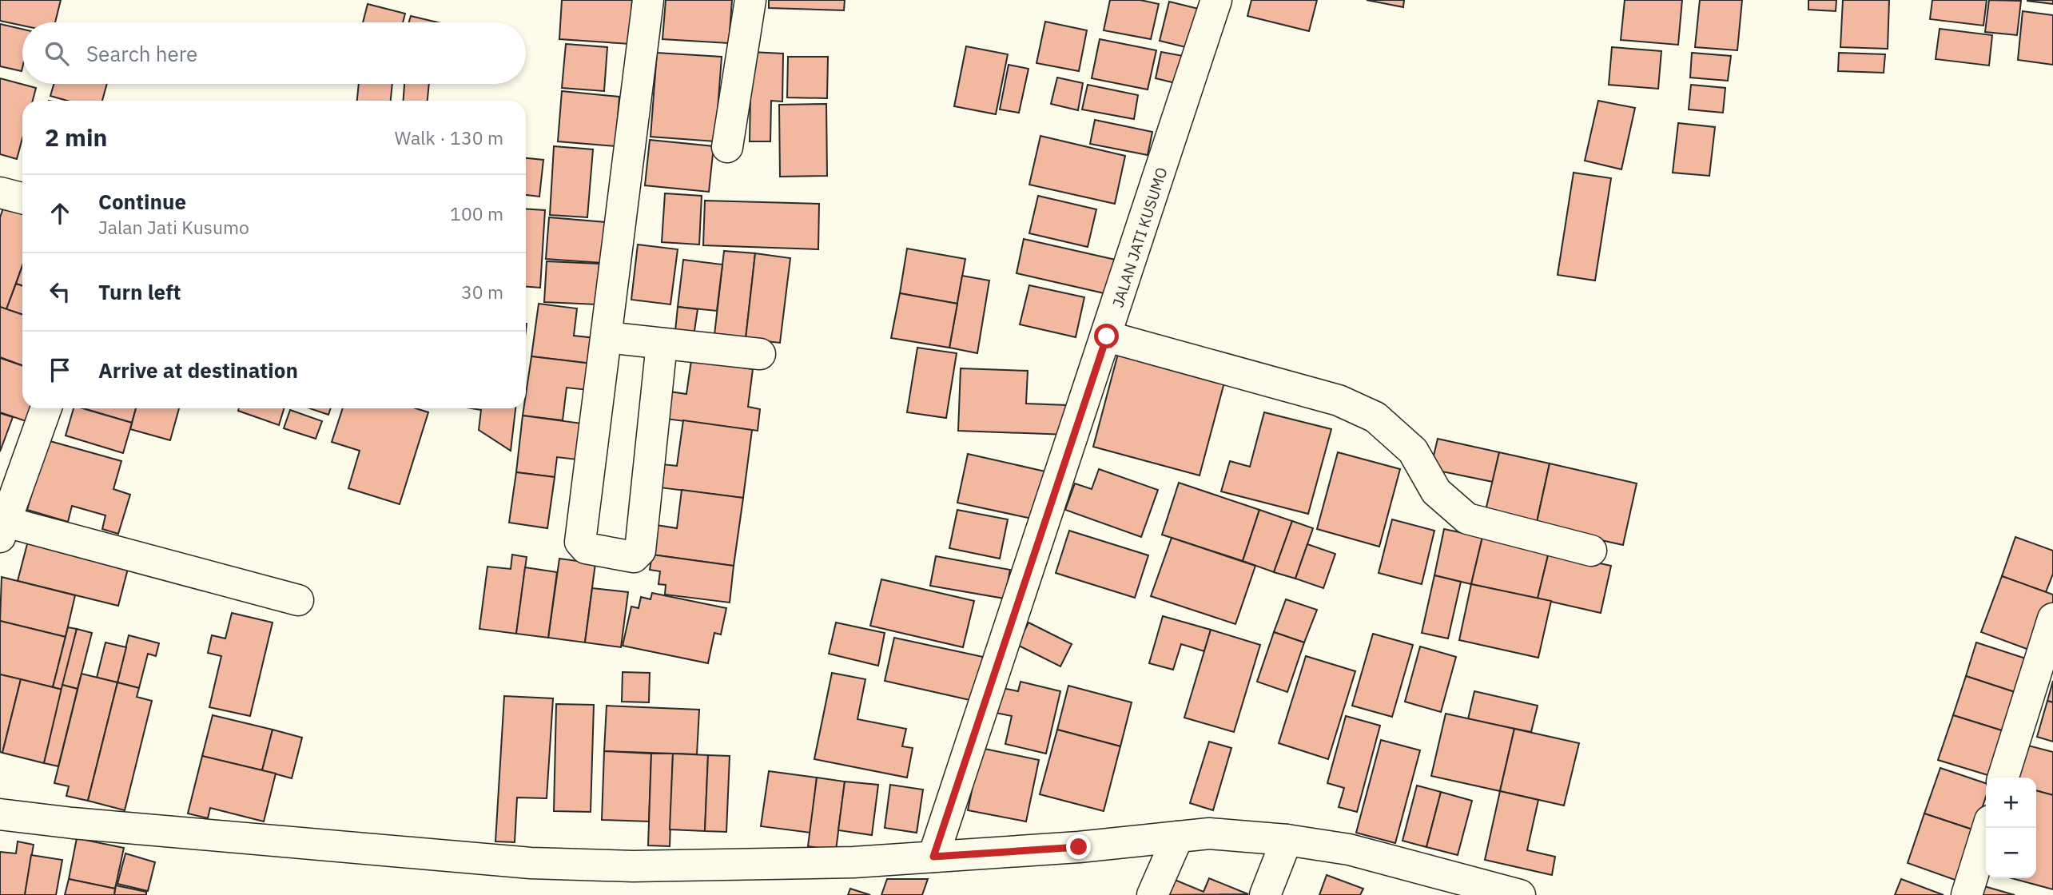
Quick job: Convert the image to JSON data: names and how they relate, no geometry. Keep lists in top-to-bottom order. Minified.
{"streets":{"street":["JALAN JATI KUSUMO"]},"page":{"search":"Search here","heading":["2 min","Walk · 130 m"],"list":[["Continue","Jalan Jati Kusumo","100 m"],["Turn left","30 m"],"Arrive at destination"],"map_buttons":["+","−"]}}
